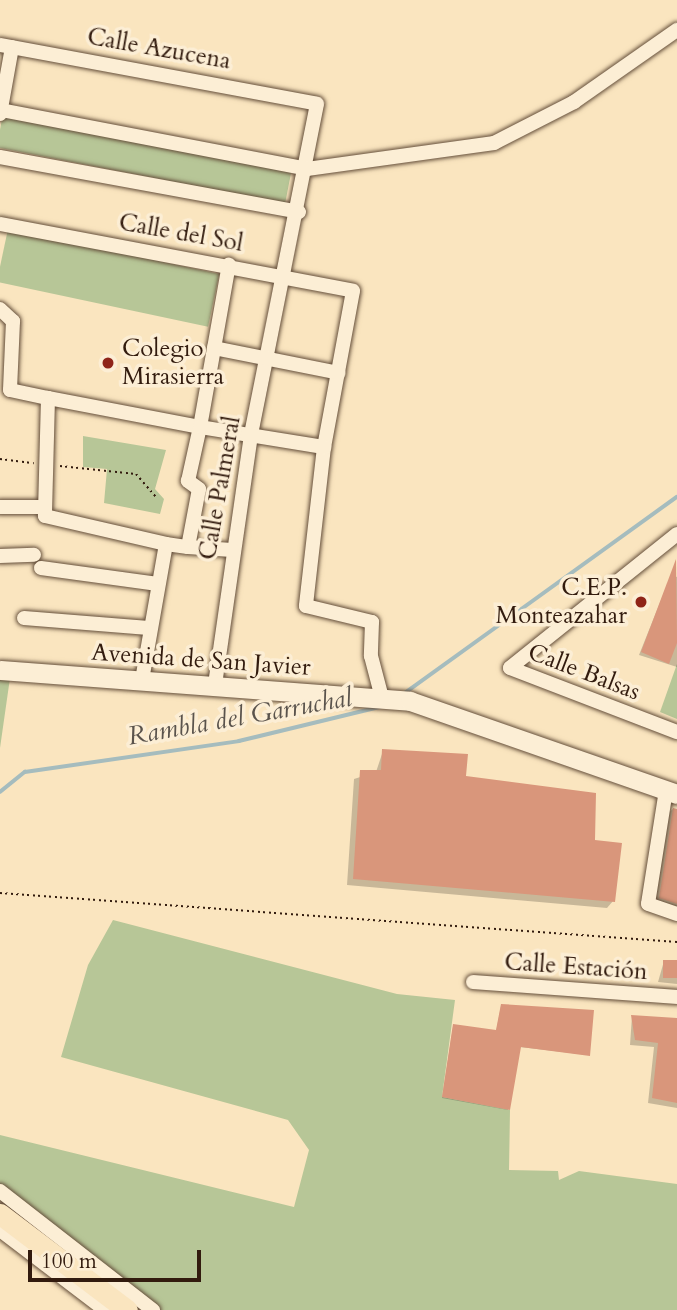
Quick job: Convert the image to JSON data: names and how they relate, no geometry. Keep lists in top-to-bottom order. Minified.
{"streets":{"main road":["Avenida de San Javier"],"street":["Calle Azucena","Calle del Sol","Calle Palmeral","Calle Balsas","Calle Estación"]},"crossings":[["Calle Azucena","Calle Palmeral"],["Calle del Sol","Calle Palmeral"],["Calle Palmeral","Avenida de San Javier"]],"water":["Rambla del Garruchal"],"places":["Colegio Mirasierra","C.E.P. Monteazahar"],"scale_bar":"100 m"}
